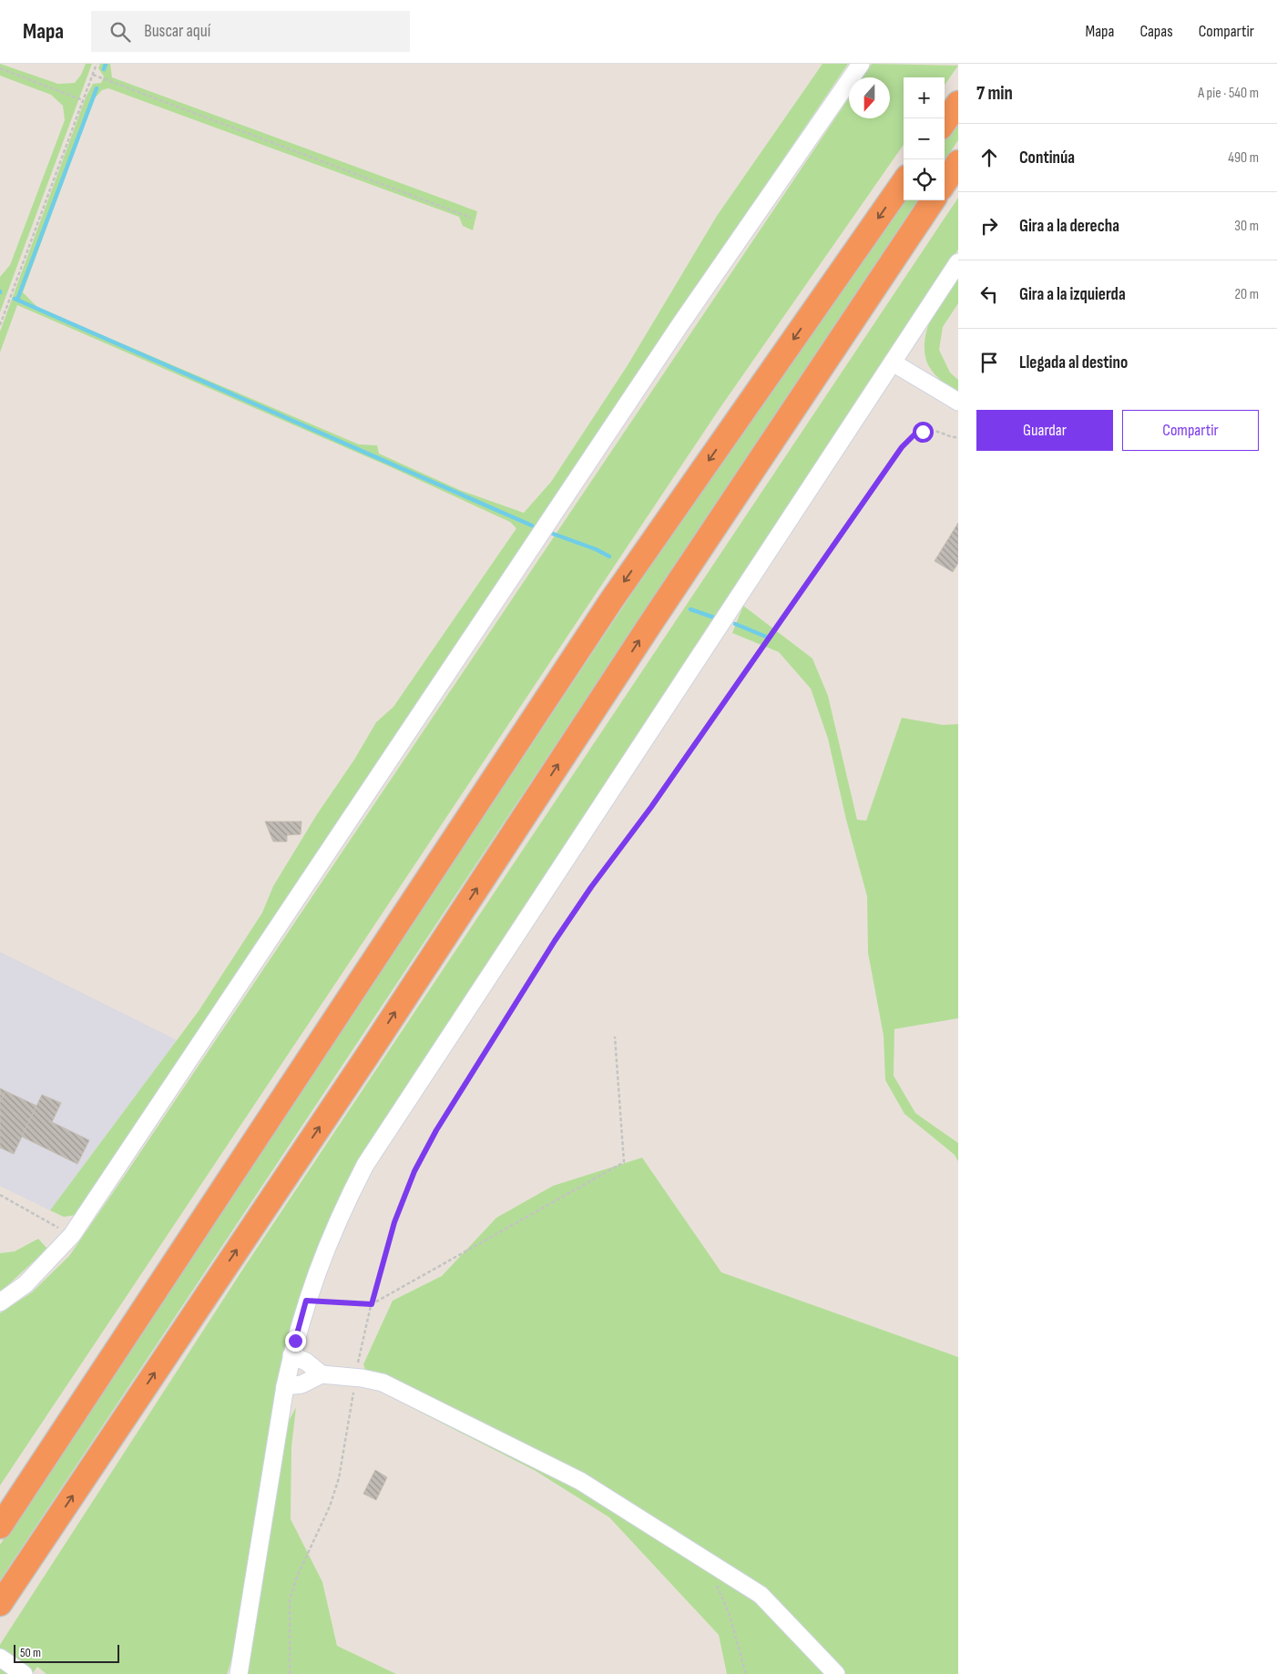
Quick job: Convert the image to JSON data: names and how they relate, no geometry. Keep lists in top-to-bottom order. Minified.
{"scale_bar":"50 m","north":"bottom","page":{"header":"Mapa","search":"Buscar aquí","nav":["Mapa","Capas","Compartir"],"heading":["7 min","A pie · 540 m"],"map_buttons":["+","−"],"list":[["Continúa","490 m"],["Gira a la derecha","30 m"],["Gira a la izquierda","20 m"],"Llegada al destino"],"buttons":["Guardar","Compartir"],"scale":"50 m"}}
